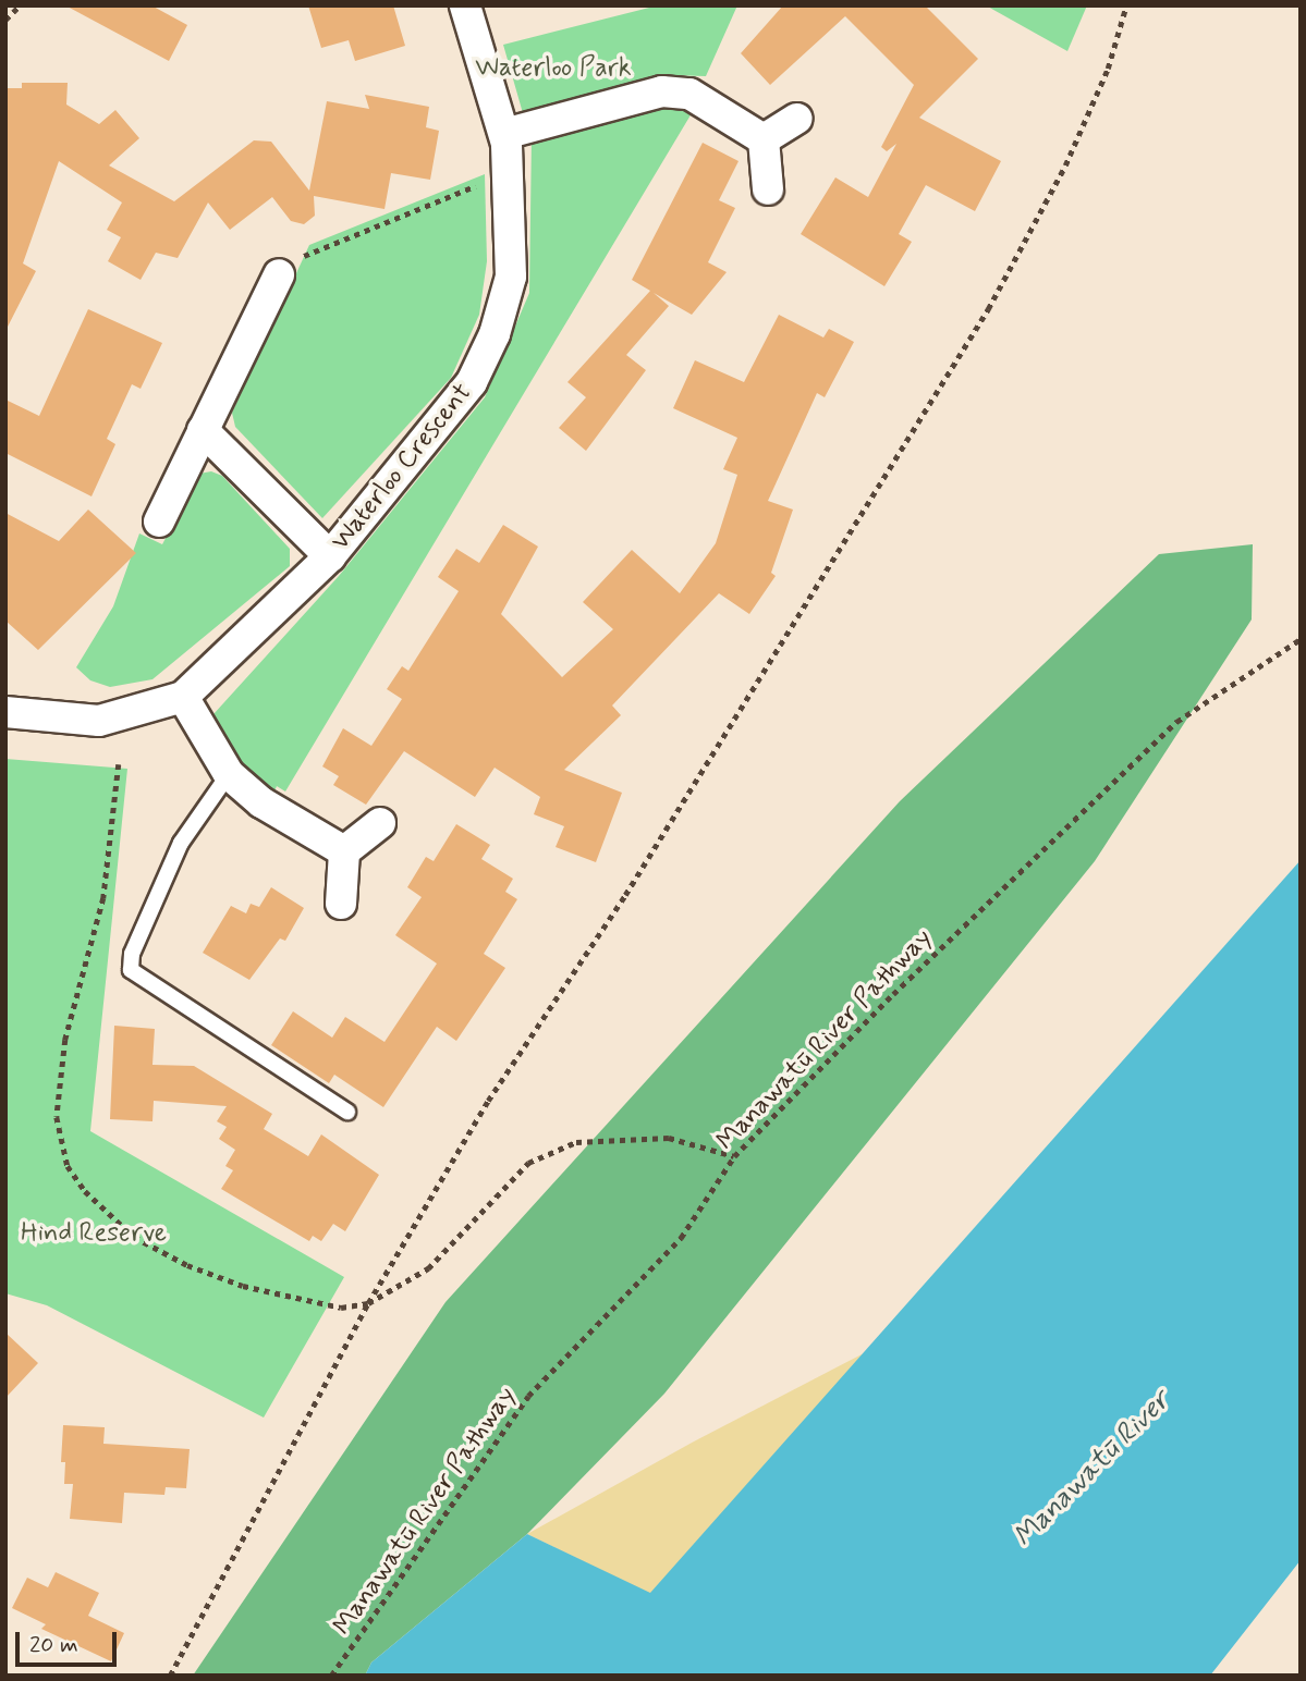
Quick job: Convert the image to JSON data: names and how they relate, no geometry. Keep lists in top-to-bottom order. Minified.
{"streets":{"street":["Waterloo Crescent"],"path":["Manawatū River Pathway"]},"water":["Manawatū River"],"parks":["Waterloo Park","Hind Reserve"],"scale_bar":"20 m"}
